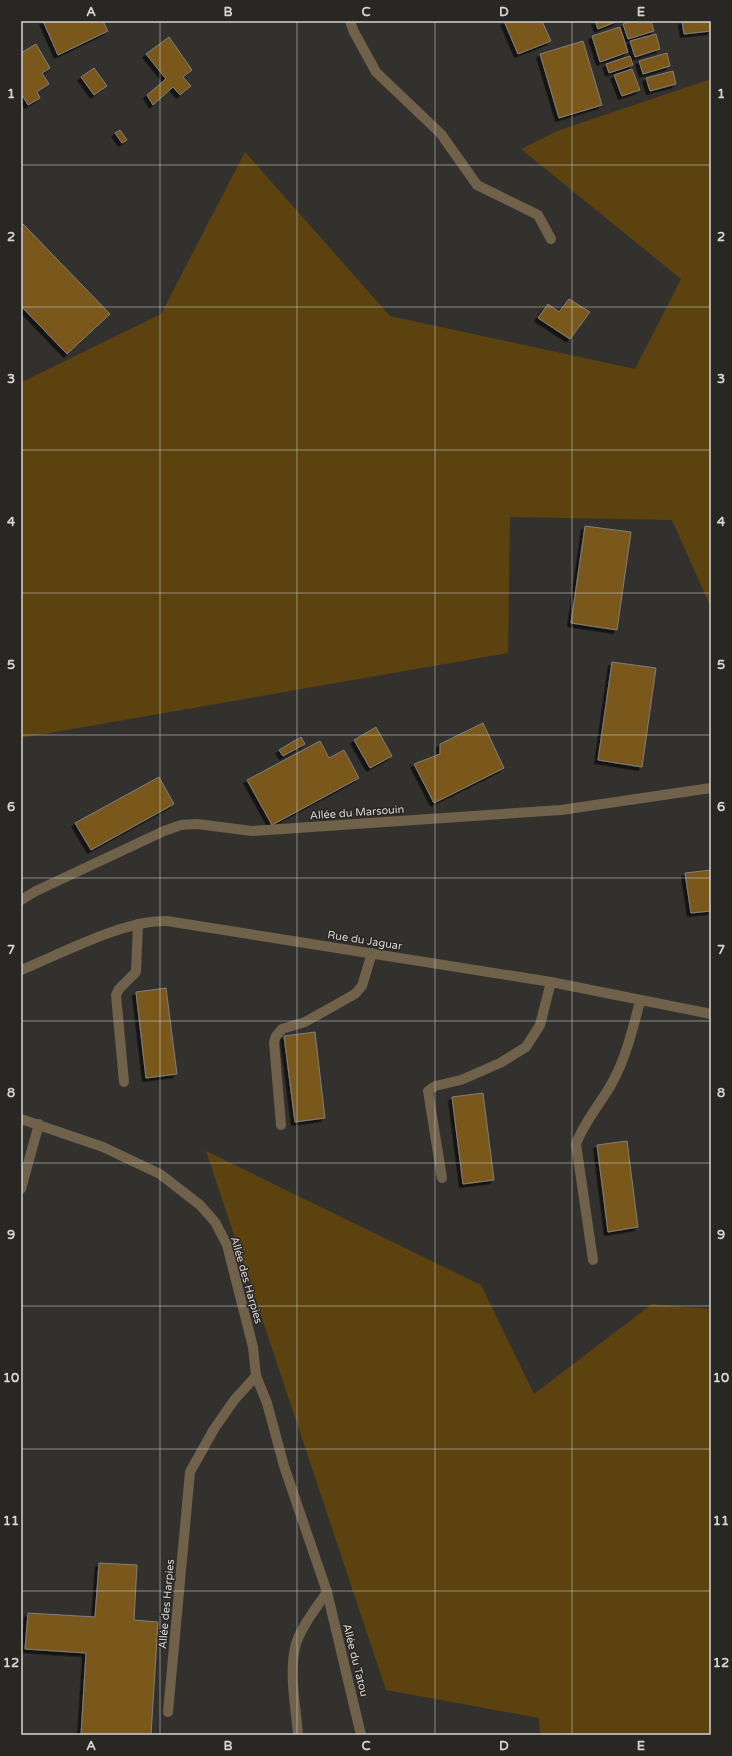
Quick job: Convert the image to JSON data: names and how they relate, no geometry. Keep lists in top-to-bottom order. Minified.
{"streets":{"street":["Allée du Marsouin","Rue du Jaguar","Allée des Harpies","Allée du Tatou"]},"crossings":[["Allée des Harpies","Allée du Tatou"]],"grid":{"columns":["A","B","C","D","E"],"rows":["1","2","3","4","5","6","7","8","9","10","11","12"]}}
